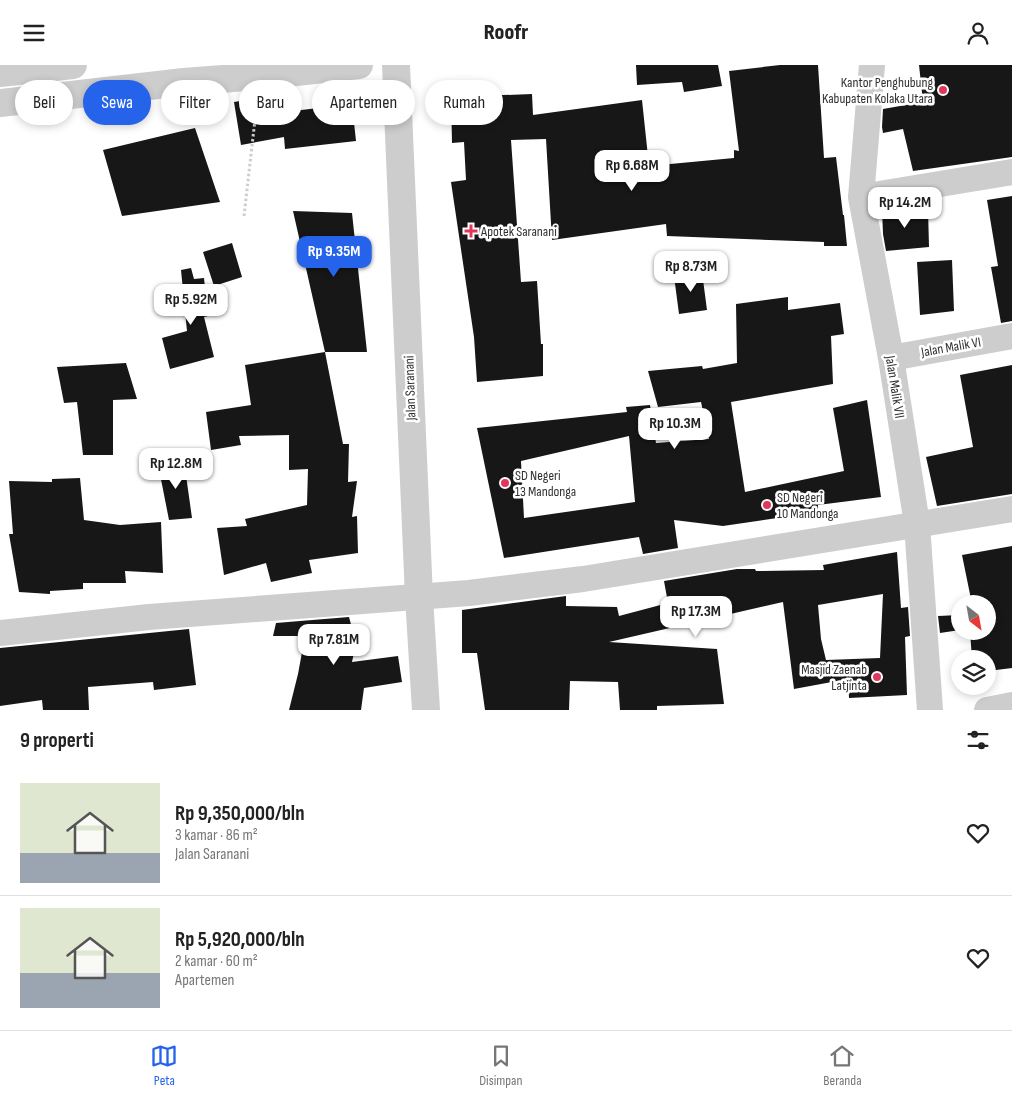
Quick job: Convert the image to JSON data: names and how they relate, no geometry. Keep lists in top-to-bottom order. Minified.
{"streets":{"street":["Jalan Malik VI","Jalan Malik VII","Jalan Saranani"]},"crossings":[["Jalan Malik VI","Jalan Malik VII"]],"places":{"other":["Kantor Penghubung Kabupaten Kolaka Utara","SD Negeri 13 Mandonga","SD Negeri 10 Mandonga","Masjid Zaenab Latjinta"],"health":["Apotek Saranani"]},"north":"bottom right","page":{"header":"Roofr","chip":["Beli","Sewa","Filter","Baru","Apartemen","Rumah"],"price":["Rp 6.68M","Rp 14.2M","Rp 9.35M","Rp 8.73M","Rp 5.92M","Rp 10.3M","Rp 12.8M","Rp 17.3M","Rp 7.81M"],"heading":"9 properti","list":[{"name":"Rp 9,350,000/bln","note":"3 kamar · 86 m² · Jalan Saranani"},{"name":"Rp 5,920,000/bln","note":"2 kamar · 60 m² · Apartemen"}],"tabs":["Peta","Disimpan","Beranda"]}}
